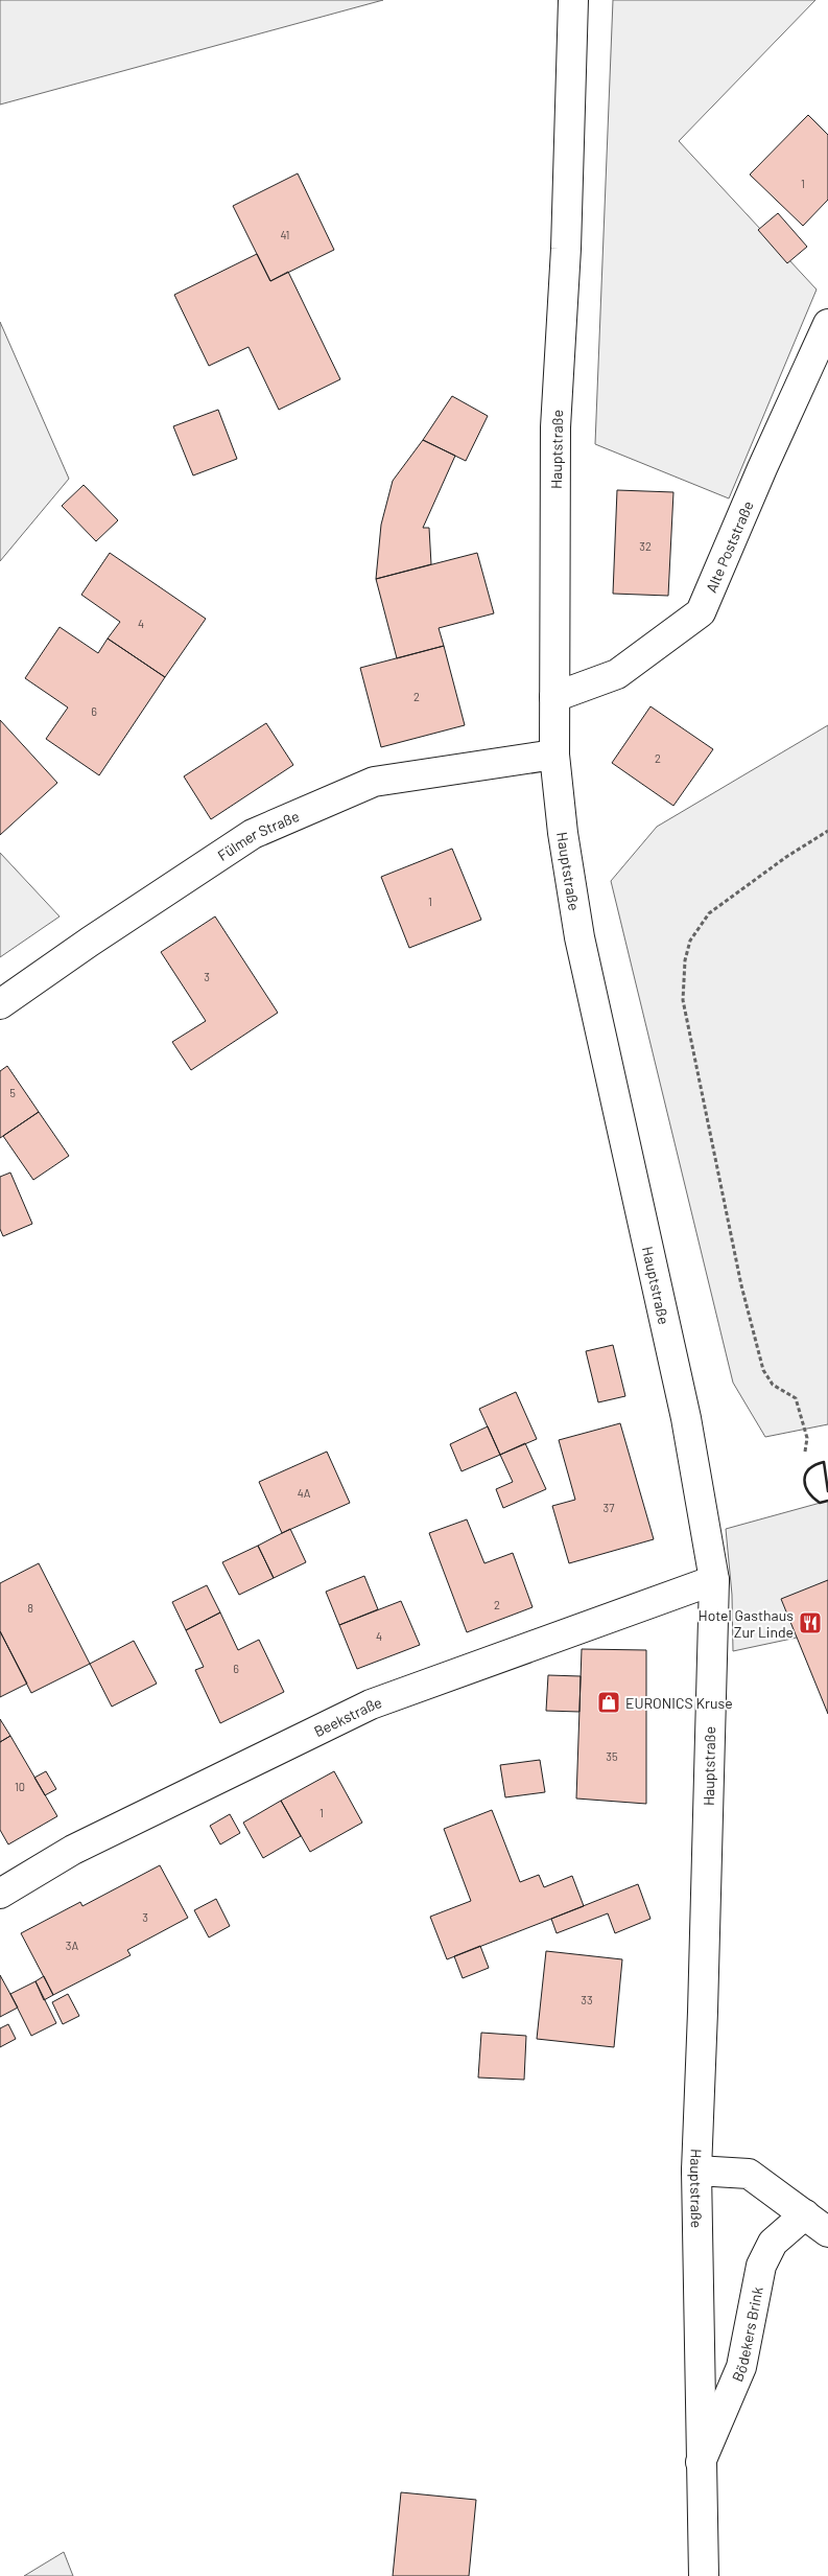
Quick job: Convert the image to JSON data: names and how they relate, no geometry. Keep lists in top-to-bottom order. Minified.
{"streets":{"main road":["Hauptstraße","Alte Poststraße","Fülmer Straße","Beekstraße","Bödekers Brink"]},"crossings":[["Hauptstraße","Alte Poststraße"],["Hauptstraße","Fülmer Straße"],["Hauptstraße","Beekstraße"],["Hauptstraße","Bödekers Brink"]],"places":{"restaurant":["Hotel Gasthaus Zur Linde"],"shop":["EURONICS Kruse"]},"house_numbers":["1","41","32","4","2","6","2","1","3","5","4A","37","2","8","4","6","35","10","1","3","3A","33"]}
